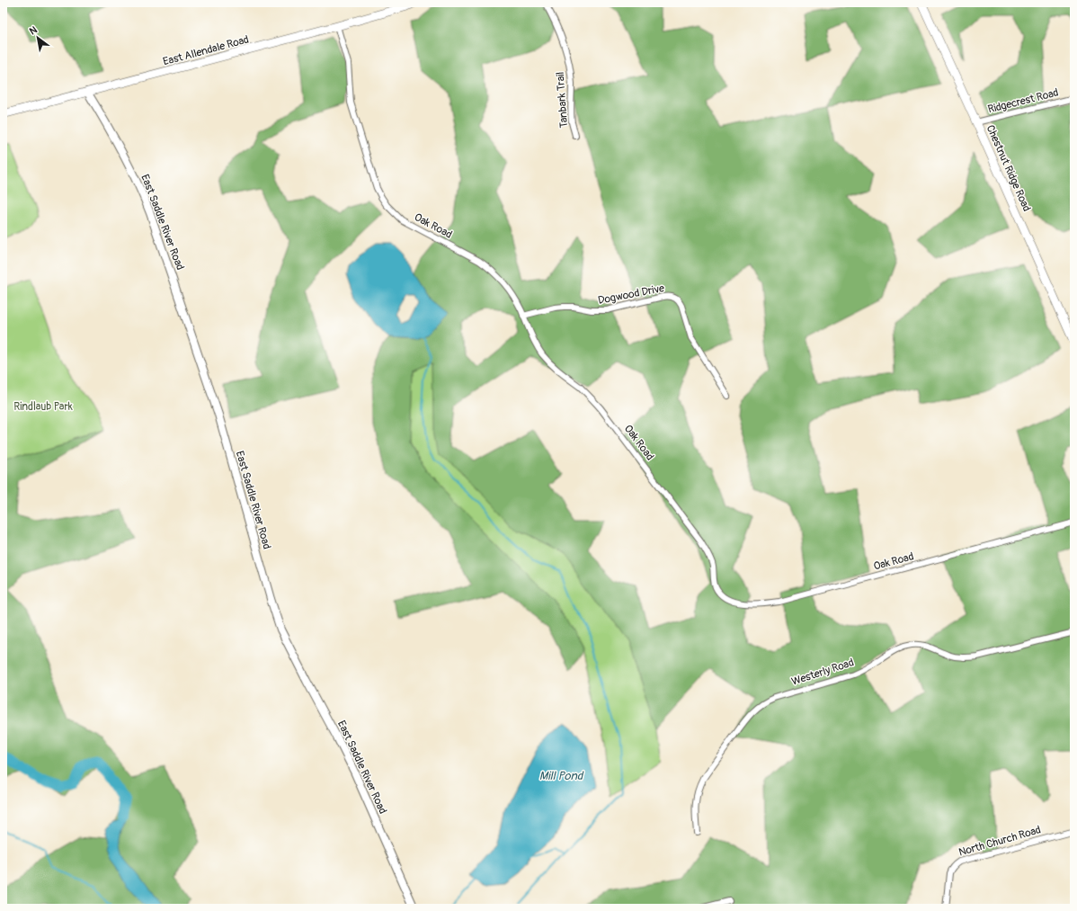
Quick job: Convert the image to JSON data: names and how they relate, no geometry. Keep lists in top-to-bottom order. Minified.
{"streets":{"main road":["East Allendale Road","Chestnut Ridge Road"],"street":["Tanbark Trail","Ridgecrest Road","East Saddle River Road","Oak Road","Dogwood Drive","Westerly Road","North Church Road"]},"crossings":[["East Allendale Road","East Saddle River Road"],["East Allendale Road","Oak Road"],["Ridgecrest Road","Chestnut Ridge Road"],["Oak Road","Dogwood Drive"]],"water":["Mill Pond"],"parks":["Rindlaub Park"],"north":"top left"}
